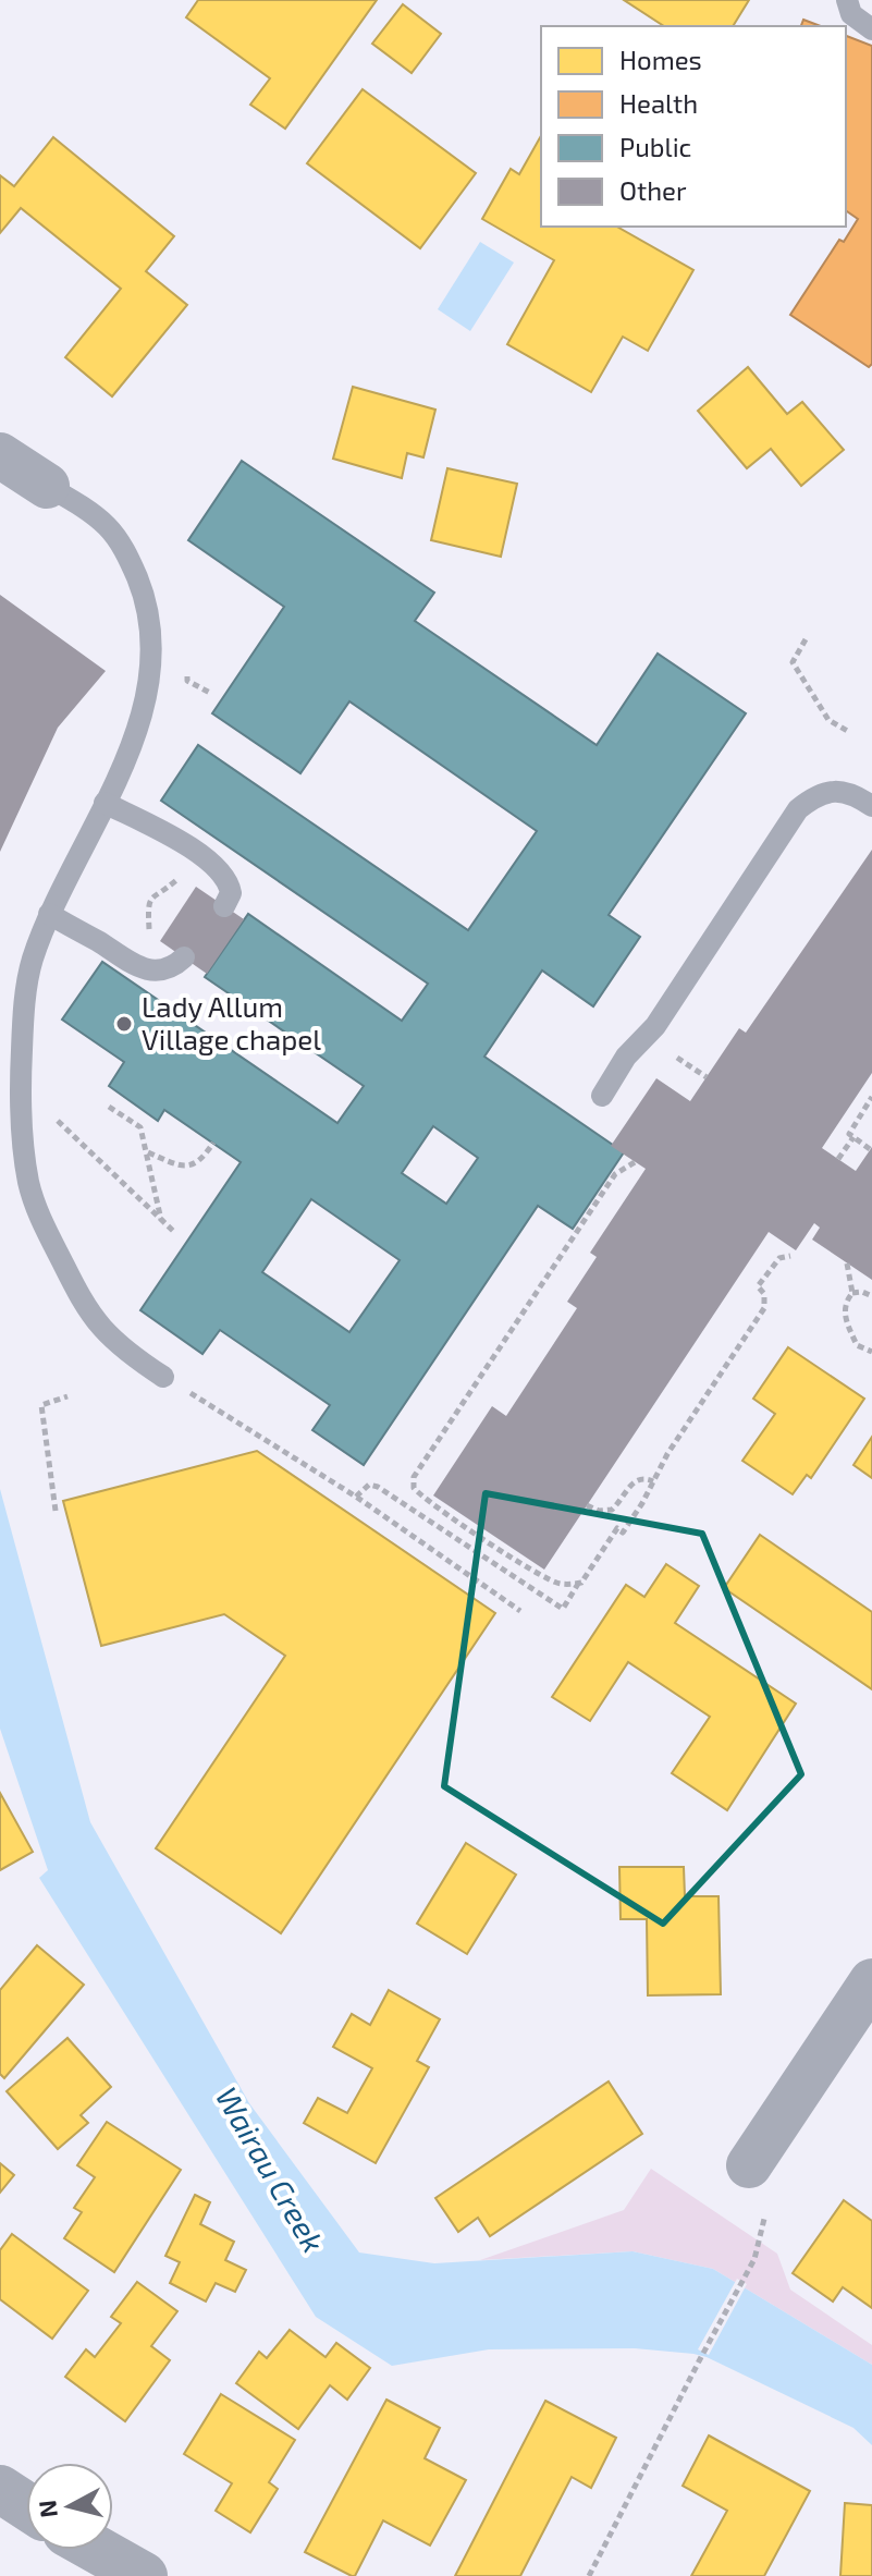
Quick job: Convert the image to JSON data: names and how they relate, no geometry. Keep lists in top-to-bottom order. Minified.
{"water":["Wairau Creek"],"places":["Lady Allum Village chapel"],"legend":["Homes","Health","Public","Other"],"north":"left"}
